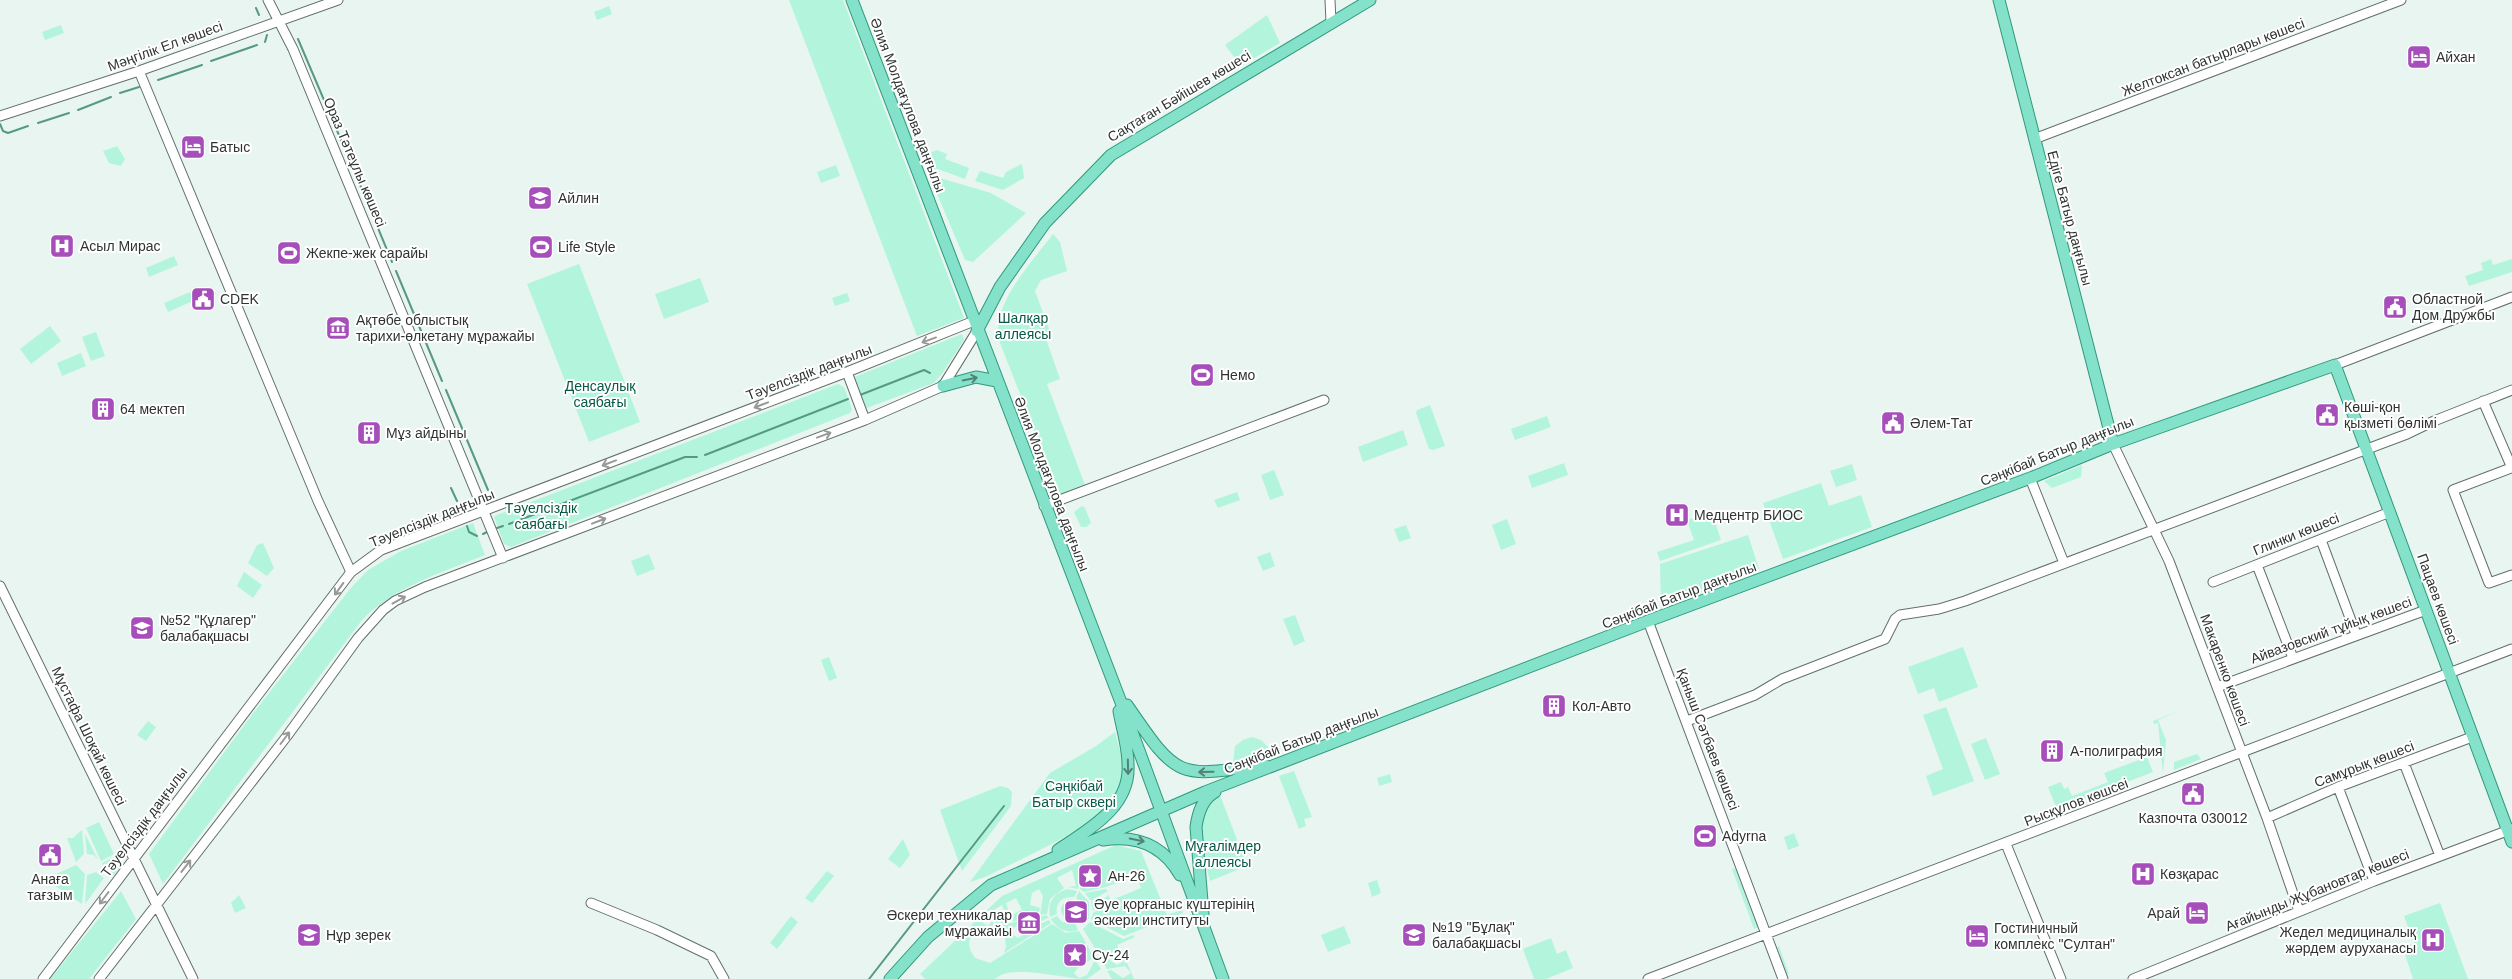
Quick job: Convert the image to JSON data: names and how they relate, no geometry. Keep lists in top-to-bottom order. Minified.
{"streets":{"main road":["Сақтаған Бәйішев көшесі","Әлия Молдағұлова даңғылы","Едіге Батыр даңғылы","Сәңкібай Батыр даңғылы","Пацаев көшесі"],"street":["Мәңгілік Ел көшесі","Желтоксан батырлары көшесі","Ораз Тәтеұлы көшесі","Тәуелсіздік даңғылы","Глинки көшесі","Айвазовский тұйық көшесі","Макаренко көшесі","Мұстафа Шоқай көшесі","Қаныш Сәтбаев көшесі","Самұрық көшесі","Рысқұлов көшсеі","Ағайынды Жұбановтар көшесі"]},"crossings":[["Мәңгілік Ел көшесі","Ораз Тәтеұлы көшесі"],["Желтоксан батырлары көшесі","Едіге Батыр даңғылы"],["Сақтаған Бәйішев көшесі","Әлия Молдағұлова даңғылы"],["Сақтаған Бәйішев көшесі","Тәуелсіздік даңғылы"],["Әлия Молдағұлова даңғылы","Тәуелсіздік даңғылы"],["Әлия Молдағұлова даңғылы","Сәңкібай Батыр даңғылы"],["Ораз Тәтеұлы көшесі","Тәуелсіздік даңғылы"],["Едіге Батыр даңғылы","Сәңкібай Батыр даңғылы"],["Едіге Батыр даңғылы","Макаренко көшесі"],["Тәуелсіздік даңғылы","Мұстафа Шоқай көшесі"],["Сәңкібай Батыр даңғылы","Пацаев көшесі"],["Сәңкібай Батыр даңғылы","Макаренко көшесі"],["Сәңкібай Батыр даңғылы","Қаныш Сәтбаев көшесі"],["Глинки көшесі","Пацаев көшесі"],["Пацаев көшесі","Айвазовский тұйық көшесі"],["Пацаев көшесі","Самұрық көшесі"],["Пацаев көшесі","Рысқұлов көшсеі"],["Пацаев көшесі","Ағайынды Жұбановтар көшесі"],["Айвазовский тұйық көшесі","Макаренко көшесі"],["Макаренко көшесі","Самұрық көшесі"],["Макаренко көшесі","Рысқұлов көшсеі"],["Макаренко көшесі","Ағайынды Жұбановтар көшесі"],["Қаныш Сәтбаев көшесі","Рысқұлов көшсеі"]],"parks":["Шалқар аллеясы","Денсаулық саябағы","Тәуелсіздік саябағы","Сәңкібай Батыр сквері","Мұғалімдер аллеясы"],"places":{"hotel":["Айхан","Батыс","Арай","Гостиничный комплекс \"Султан\""],"school or university":["Айлин","№52 \"Құлагер\" балабақшасы","Әуе қорғаныс күштерінің әскери институты","Нұр зерек","№19 \"Бұлақ\" балабақшасы"],"hospital":["Асыл Мирас","Медцентр БИОС","Көзқарас","Жедел медициналық жәрдем ауруханасы"],"sports":["Life Style","Жекпе-жек сарайы","Немо","Adyrna"],"public building":["CDEK","Областной Дом Дружбы","Көші-қон қызметі бөлімі","Әлем-Тат","Казпочта 030012","Анаға тағзым"],"museum":["Ақтөбе облыстық тарихи-өлкетану мұражайы","Әскери техникалар мұражайы"],"building":["64 мектеп","Мұз айдыны","Кол-Авто","А-полиграфия"],"place":["Ан-26","Су-24"]}}
